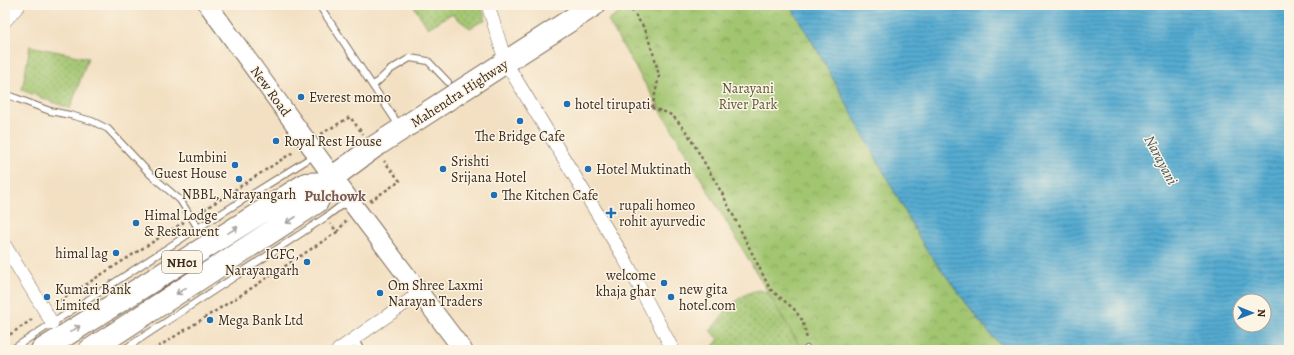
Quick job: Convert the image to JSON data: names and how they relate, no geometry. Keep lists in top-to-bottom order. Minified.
{"streets":{"highway":["Mahendra Highway","NH01"],"main road":["New Road"]},"crossings":[["New Road","Mahendra Highway"],["New Road","NH01"],["Mahendra Highway","NH01"]],"districts":["Pulchowk"],"water":["Narayani"],"parks":["Narayani River Park"],"places":{"other":["Everest momo","hotel tirupati","The Bridge Cafe","Royal Rest House","Lumbini Guest House","Srishti Srijana Hotel","Hotel Muktinath","NBBL, Narayangarh","The Kitchen Cafe","Himal Lodge & Restaurent","himal lag","ICFC, Narayangarh","welcome khaja ghar","Om Shree Laxmi Narayan Traders","Kumari Bank Limited","new gita hotel.com","Mega Bank Ltd"],"health":["rupali homeo rohit ayurvedic"]},"north":"right"}
